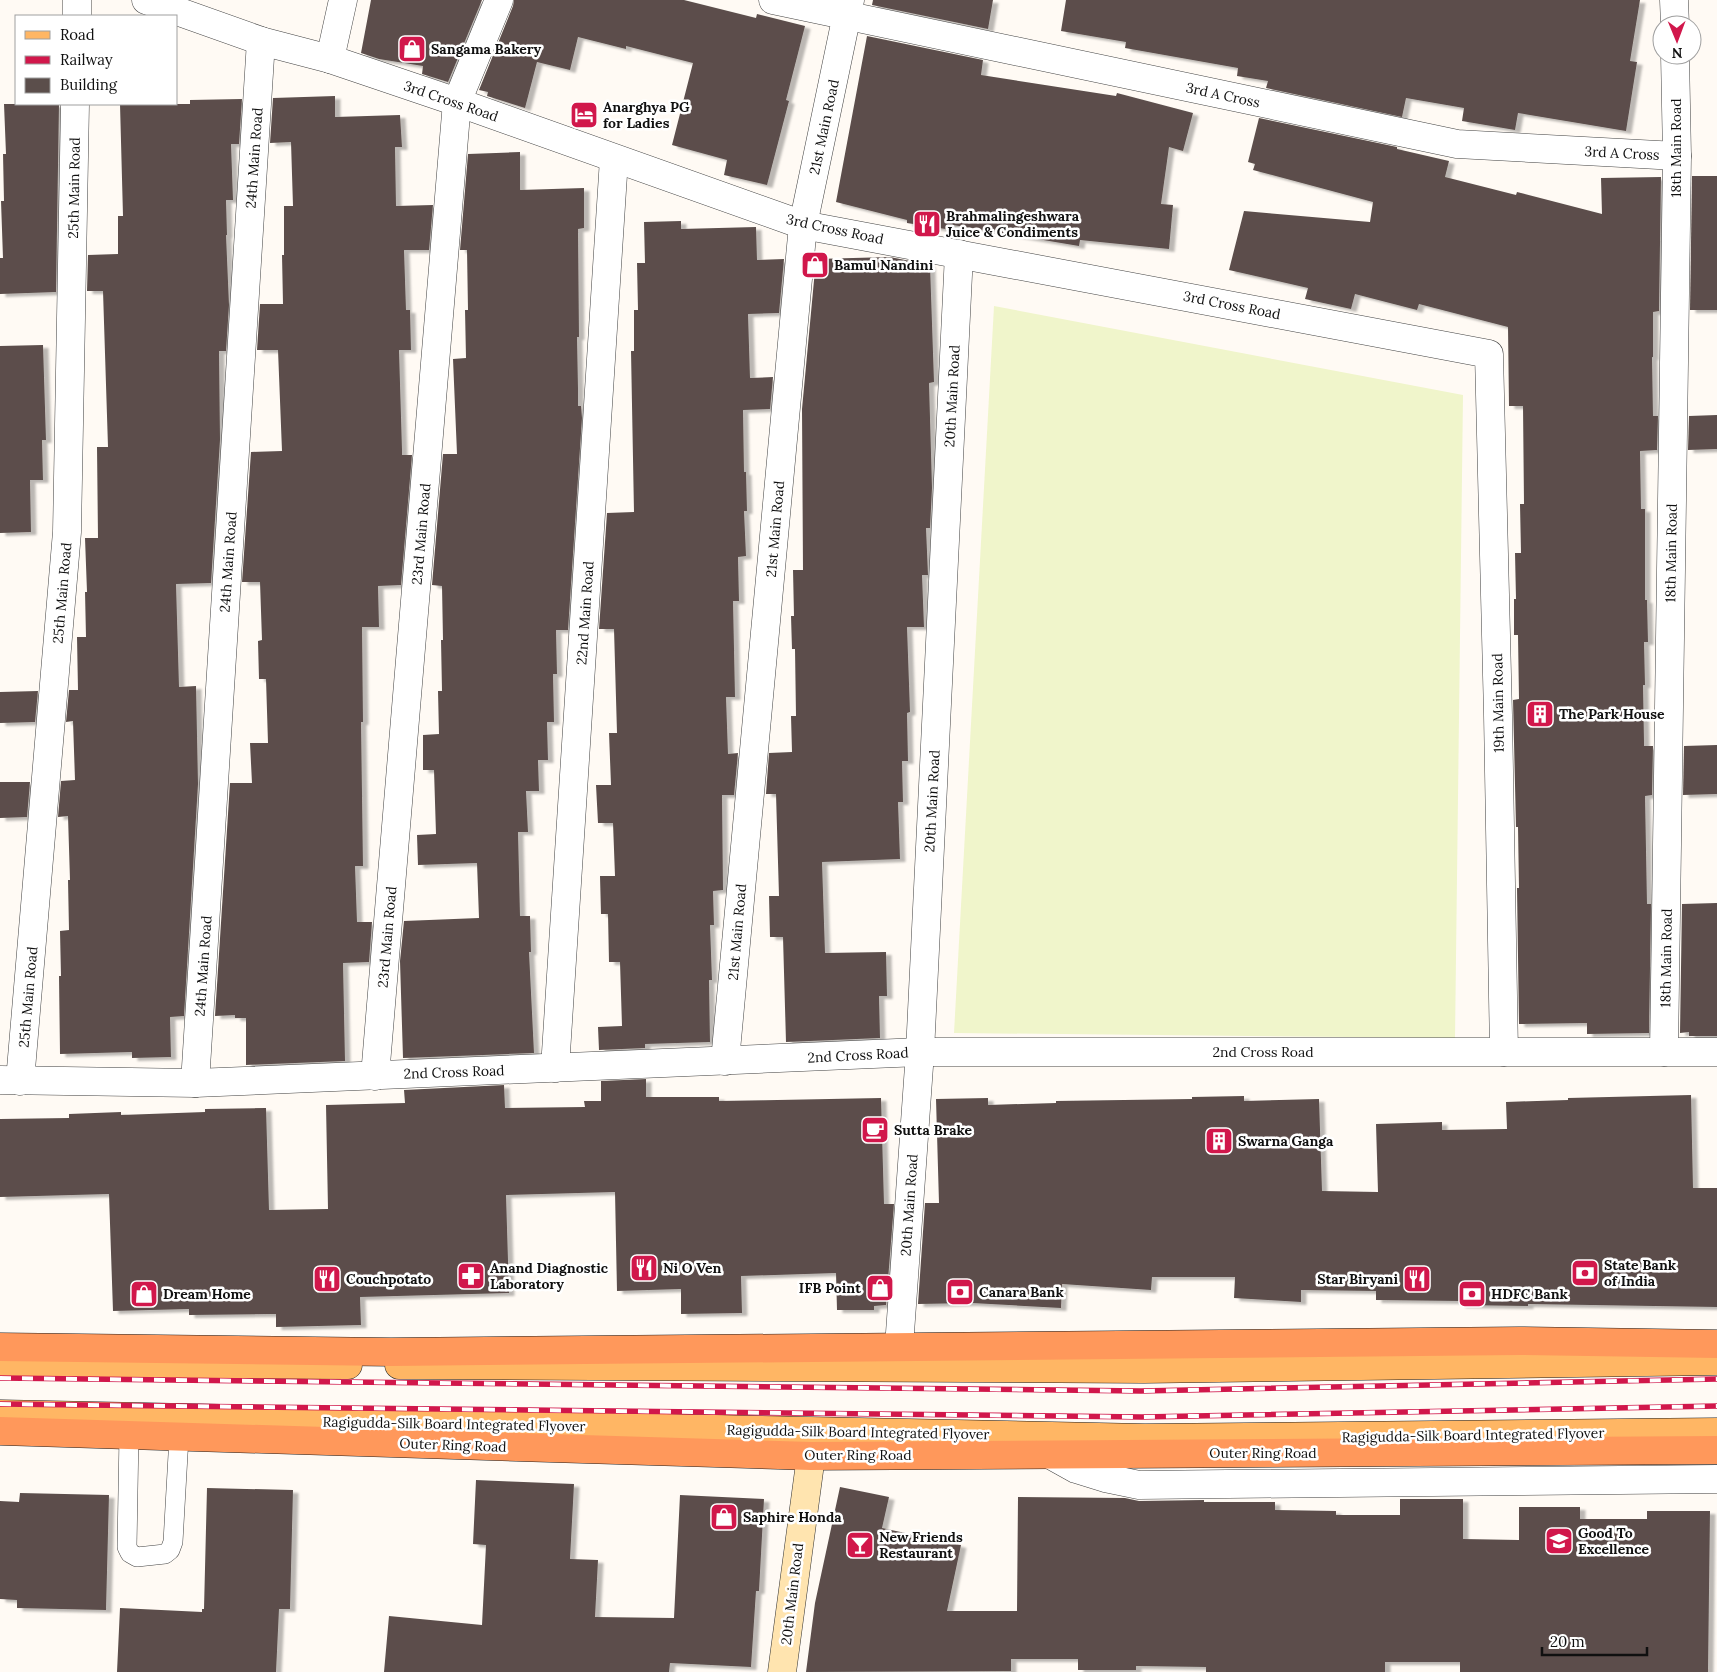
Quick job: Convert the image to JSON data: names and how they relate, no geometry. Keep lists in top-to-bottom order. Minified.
{"streets":{"highway":["Outer Ring Road"],"main road":["20th Main Road","Ragigudda-Silk Board Integrated Flyover"],"street":["3rd A Cross","3rd Cross Road","21st Main Road","18th Main Road","24th Main Road","25th Main Road","23rd Main Road","22nd Main Road","19th Main Road","2nd Cross Road"]},"crossings":[["3rd A Cross","21st Main Road"],["3rd A Cross","18th Main Road"],["3rd Cross Road","21st Main Road"],["3rd Cross Road","24th Main Road"],["3rd Cross Road","20th Main Road"],["3rd Cross Road","23rd Main Road"],["3rd Cross Road","22nd Main Road"],["3rd Cross Road","19th Main Road"],["21st Main Road","2nd Cross Road"],["18th Main Road","2nd Cross Road"],["24th Main Road","2nd Cross Road"],["25th Main Road","2nd Cross Road"],["20th Main Road","2nd Cross Road"],["20th Main Road","Outer Ring Road"],["23rd Main Road","2nd Cross Road"],["22nd Main Road","2nd Cross Road"],["19th Main Road","2nd Cross Road"]],"places":{"shop":["Sangama Bakery","Bamul Nandini","IFB Point","Dream Home","Saphire Honda"],"hotel":["Anarghya PG for Ladies"],"restaurant":["Brahmalingeshwara Juice & Condiments","Ni O Ven","Couchpotato","Star Biryani"],"building":["The Park House","Swarna Ganga"],"cafe":["Sutta Brake"],"bank":["State Bank of India","Canara Bank","HDFC Bank"],"pharmacy":["Anand Diagnostic Laboratory"],"school or university":["Good To Excellence"],"bar":["New Friends Restaurant"]},"legend":["Road","Railway","Building"],"scale_bar":"20 m","north":"bottom"}
